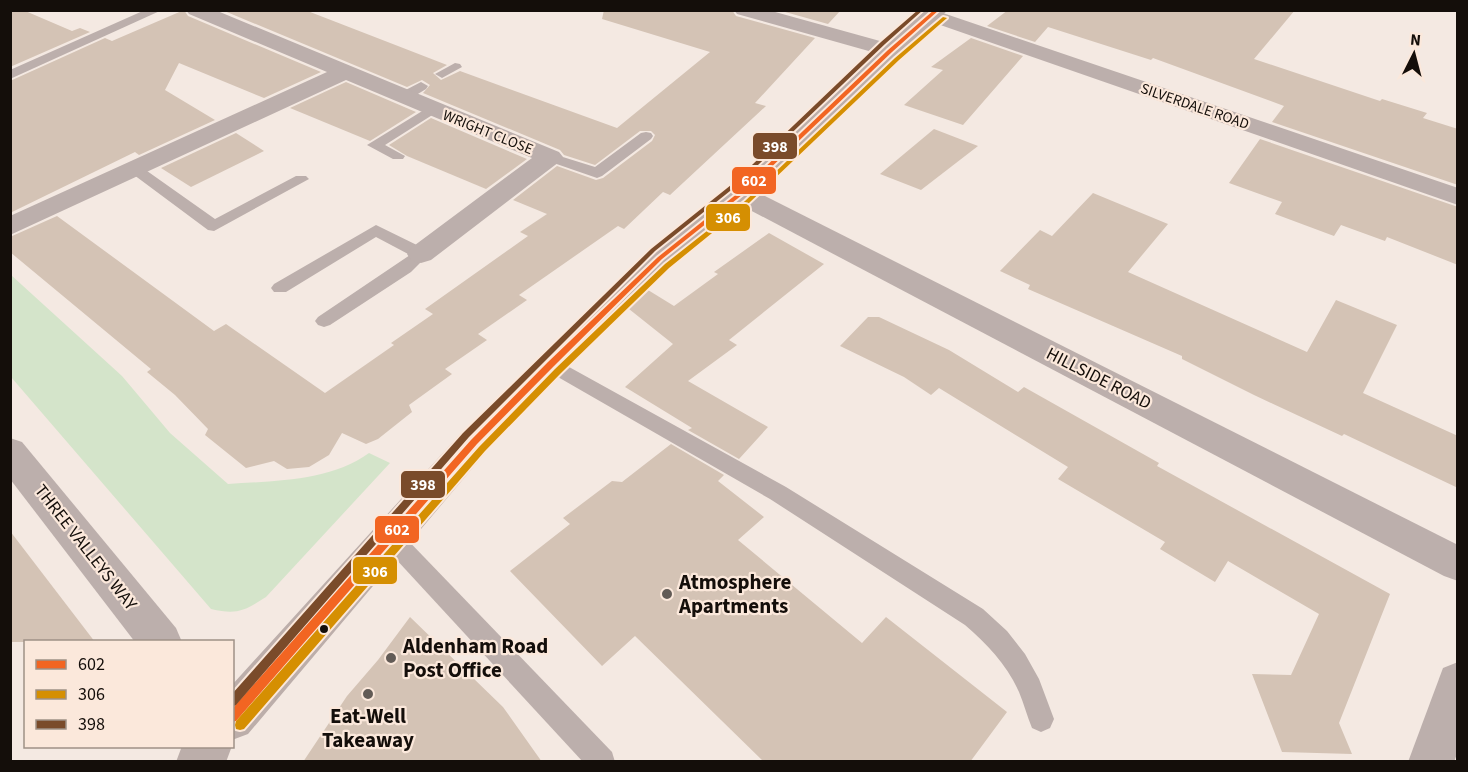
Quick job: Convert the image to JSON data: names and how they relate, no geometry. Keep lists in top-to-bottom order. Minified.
{"streets":{"street":["SILVERDALE ROAD","WRIGHT CLOSE","HILLSIDE ROAD","THREE VALLEYS WAY"]},"places":["Atmosphere Apartments","Aldenham Road Post Office","Eat-Well Takeaway"],"lines":["transit line 602","transit line 398","transit line 306"],"legend":["602","306","398"],"north":"top"}
